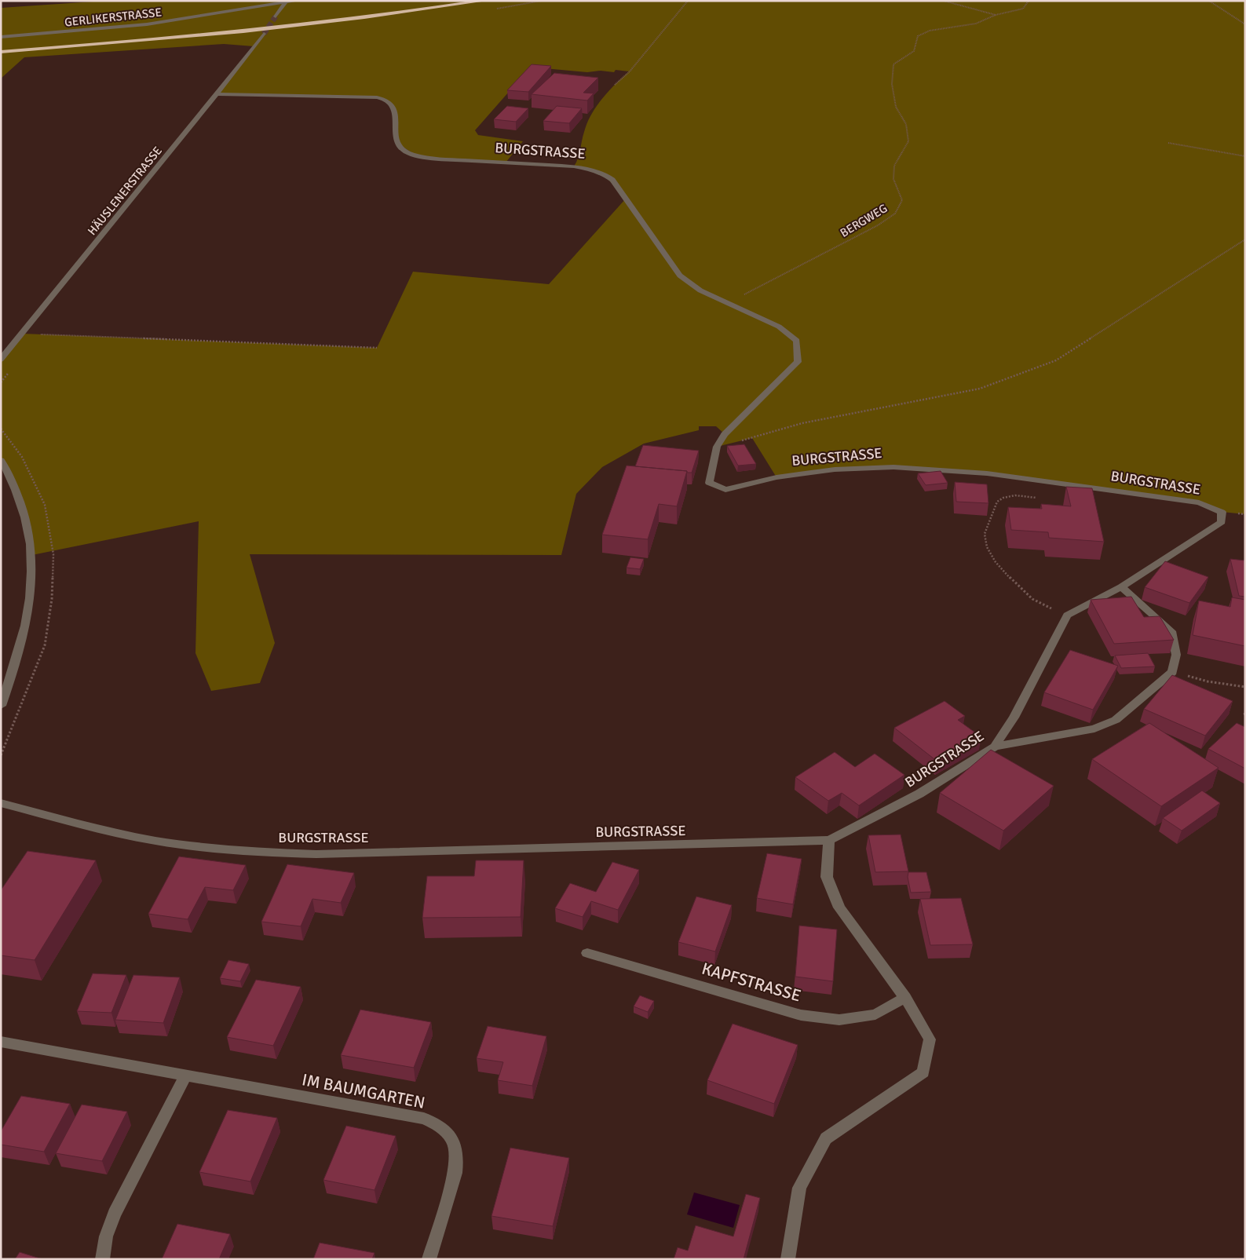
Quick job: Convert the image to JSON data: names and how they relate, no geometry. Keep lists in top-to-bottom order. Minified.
{"streets":{"street":["GERLIKERSTRASSE","BURGSTRASSE","HÄUSLENERSTRASSE","KAPFSTRASSE","IM BAUMGARTEN"],"path":["BERGWEG"]},"crossings":[["BURGSTRASSE","HÄUSLENERSTRASSE"],["BURGSTRASSE","BERGWEG"]]}
